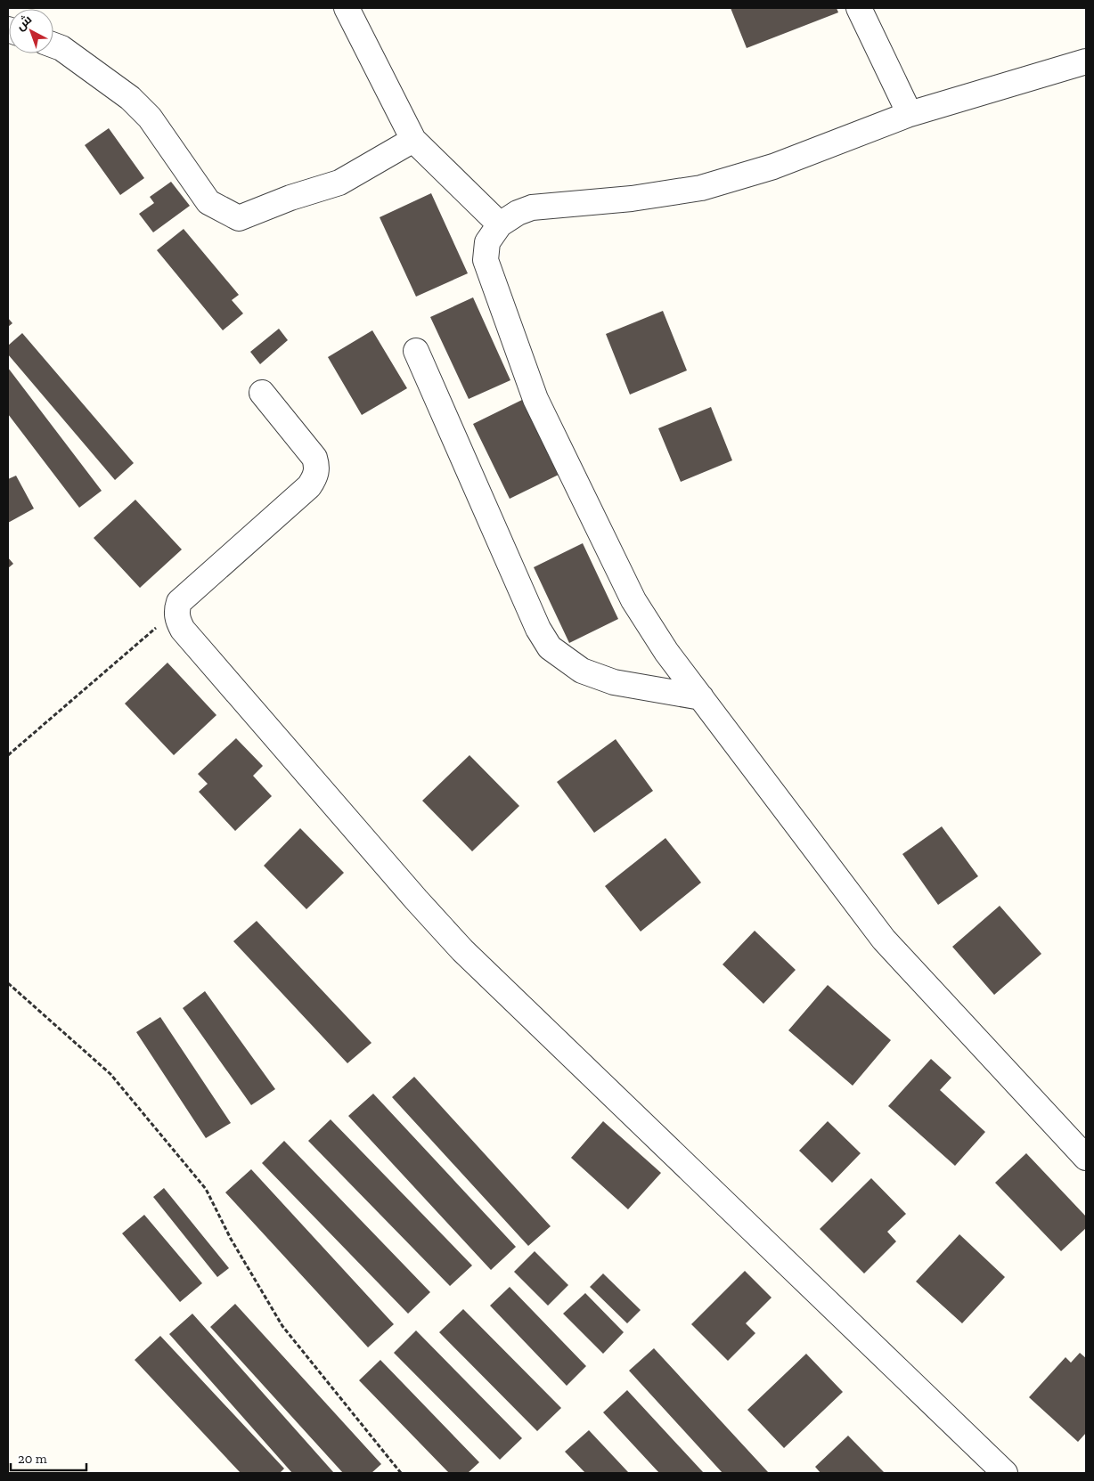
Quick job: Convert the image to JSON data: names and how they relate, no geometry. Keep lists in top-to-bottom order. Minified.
{"scale_bar":"20 m","north":"top left"}
